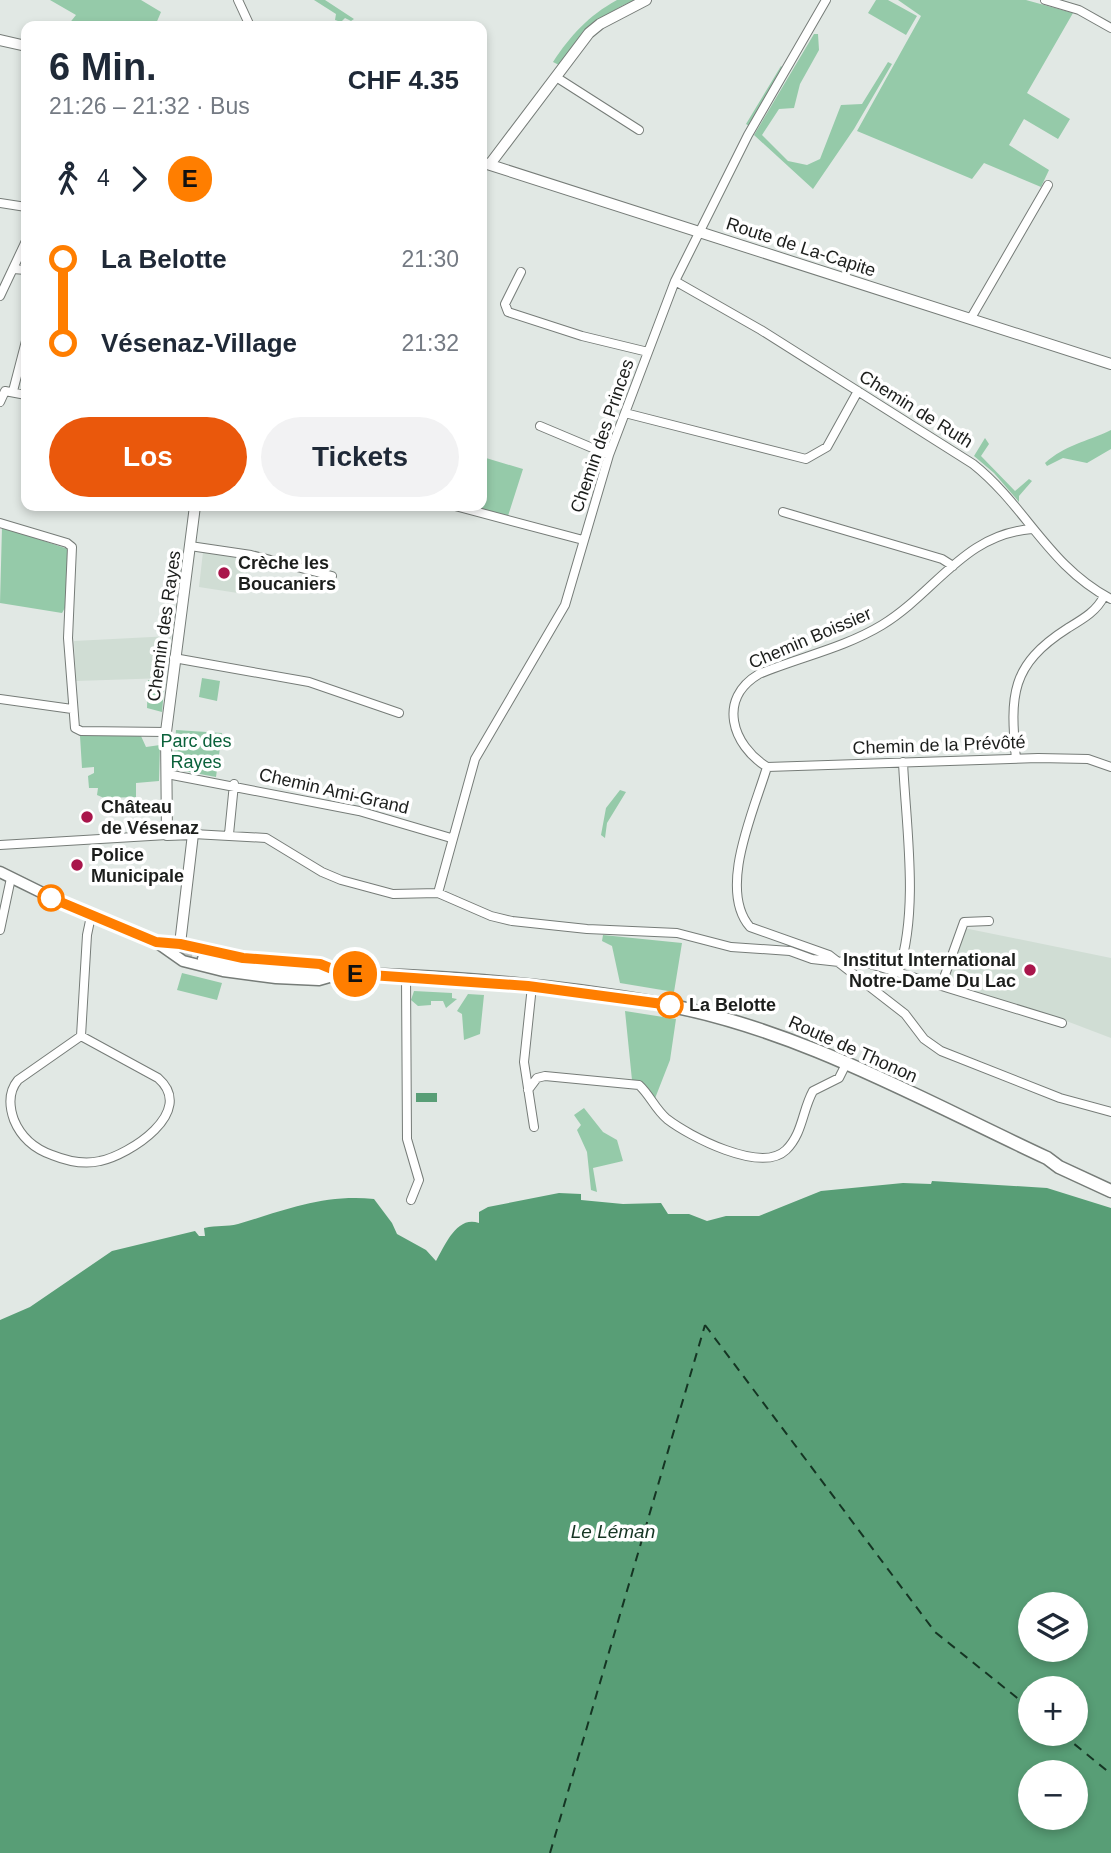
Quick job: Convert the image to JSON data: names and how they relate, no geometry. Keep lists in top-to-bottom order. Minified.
{"streets":{"main road":["Route de Thonon"],"street":["Route de La-Capite","Chemin de Ruth","Chemin des Princes","Chemin des Rayes","Chemin Boissier","Chemin de la Prévôté","Chemin Ami-Grand"]},"crossings":[["Route de La-Capite","Chemin des Princes"],["Chemin de Ruth","Chemin des Princes"],["Chemin de Ruth","Chemin Boissier"],["Chemin des Princes","Chemin Ami-Grand"],["Chemin des Rayes","Chemin Ami-Grand"],["Chemin Boissier","Chemin de la Prévôté"]],"water":["Le Léman"],"parks":["Parc des Rayes"],"places":["Crèche les Boucaniers","Château de Vésenaz","Police Municipale","Institut International Notre-Dame Du Lac","La Belotte"],"lines":["bus line E"],"page":{"on_map":"E","heading":["6 Min.","21:26 – 21:32 · Bus","CHF 4.35"],"legs":["4","E"],"list":[{"name":"La Belotte","value":"21:30"},{"name":"Vésenaz-Village","value":"21:32"}],"buttons":["Los","Tickets"],"map_buttons":["+","−"]}}
